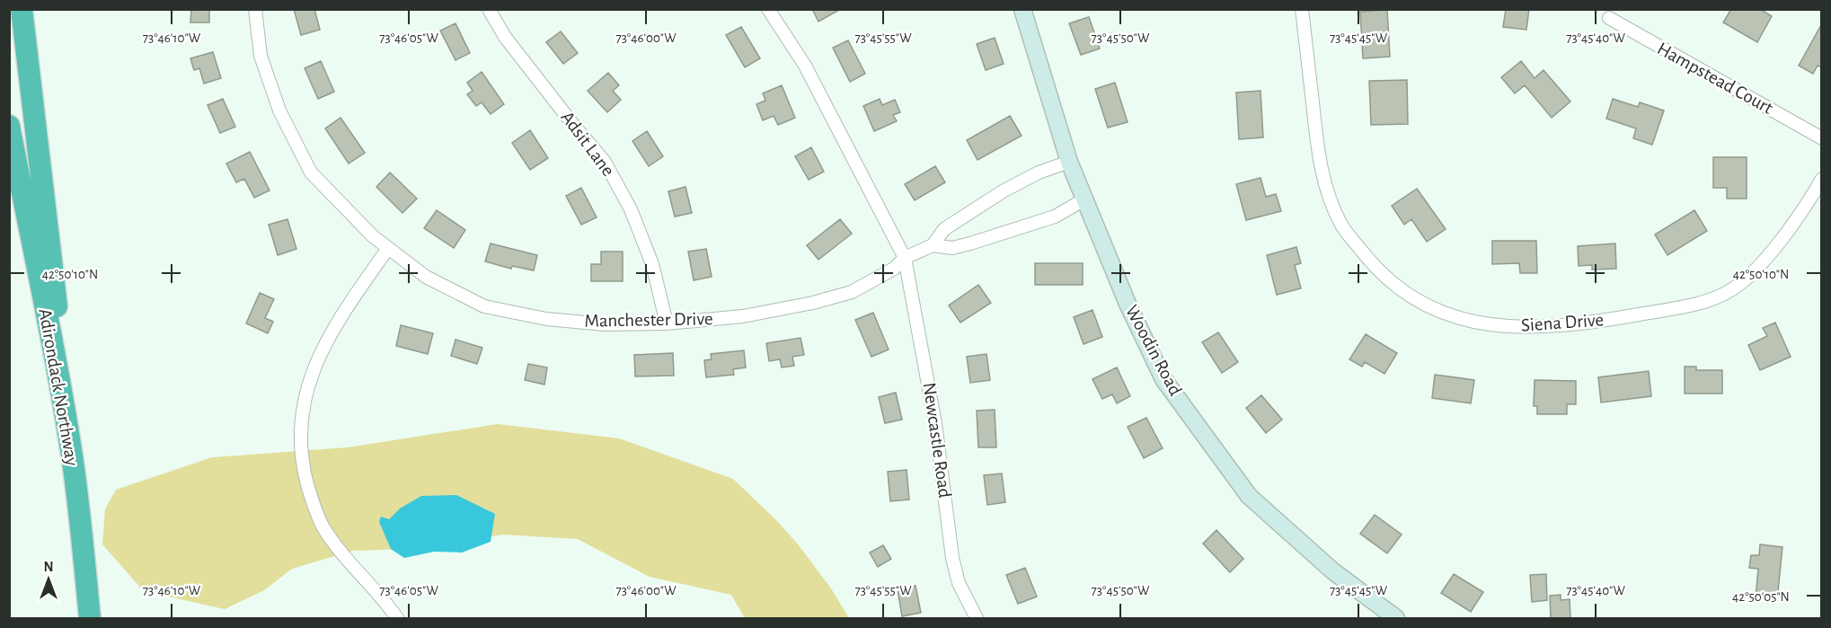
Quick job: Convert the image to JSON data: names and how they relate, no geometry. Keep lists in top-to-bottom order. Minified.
{"streets":{"highway":["Adirondack Northway"],"street":["Hampstead Court","Adsit Lane","Manchester Drive","Siena Drive","Woodin Road","Newcastle Road"]},"crossings":[["Adsit Lane","Manchester Drive"],["Manchester Drive","Woodin Road"],["Manchester Drive","Newcastle Road"]],"north":"top","coordinates":["73°46'10\"W","73°46'05\"W","73°46'00\"W","73°45'55\"W","73°45'50\"W","73°45'45\"W","73°45'40\"W","42°50'10\"N","42°50'05\"N"]}
